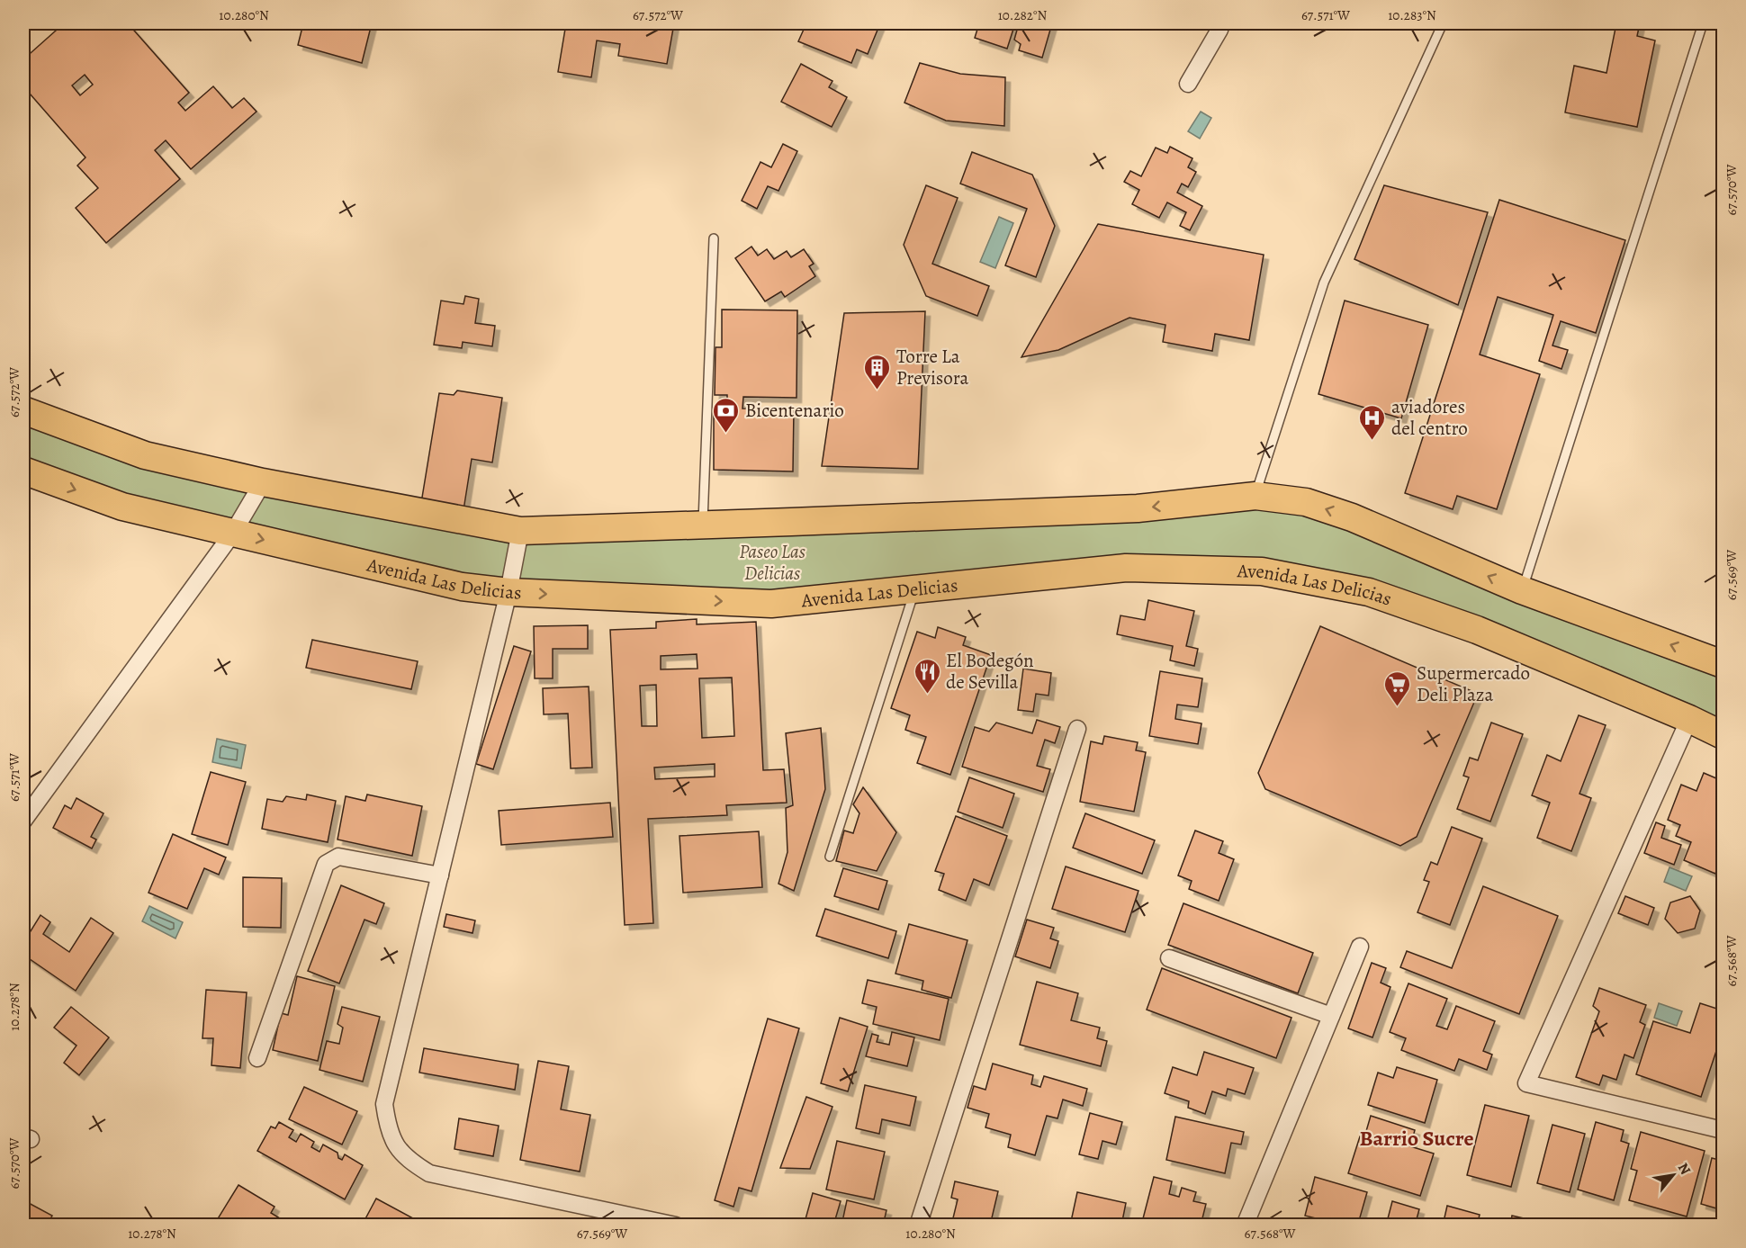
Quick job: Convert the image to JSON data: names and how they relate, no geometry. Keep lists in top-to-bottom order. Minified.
{"streets":{"main road":["Avenida Las Delicias"]},"districts":["Barrio Sucre"],"parks":["Paseo Las Delicias"],"places":{"building":["Torre La Previsora"],"bank":["Bicentenario"],"hospital":["aviadores del centro"],"restaurant":["El Bodegón de Sevilla"],"supermarket":["Supermercado Deli Plaza"]},"north":"top right","coordinates":["10.280°N","67.572°W","10.282°N","67.571°W","10.283°N","67.570°W","67.569°W","67.568°W","10.278°N"]}
